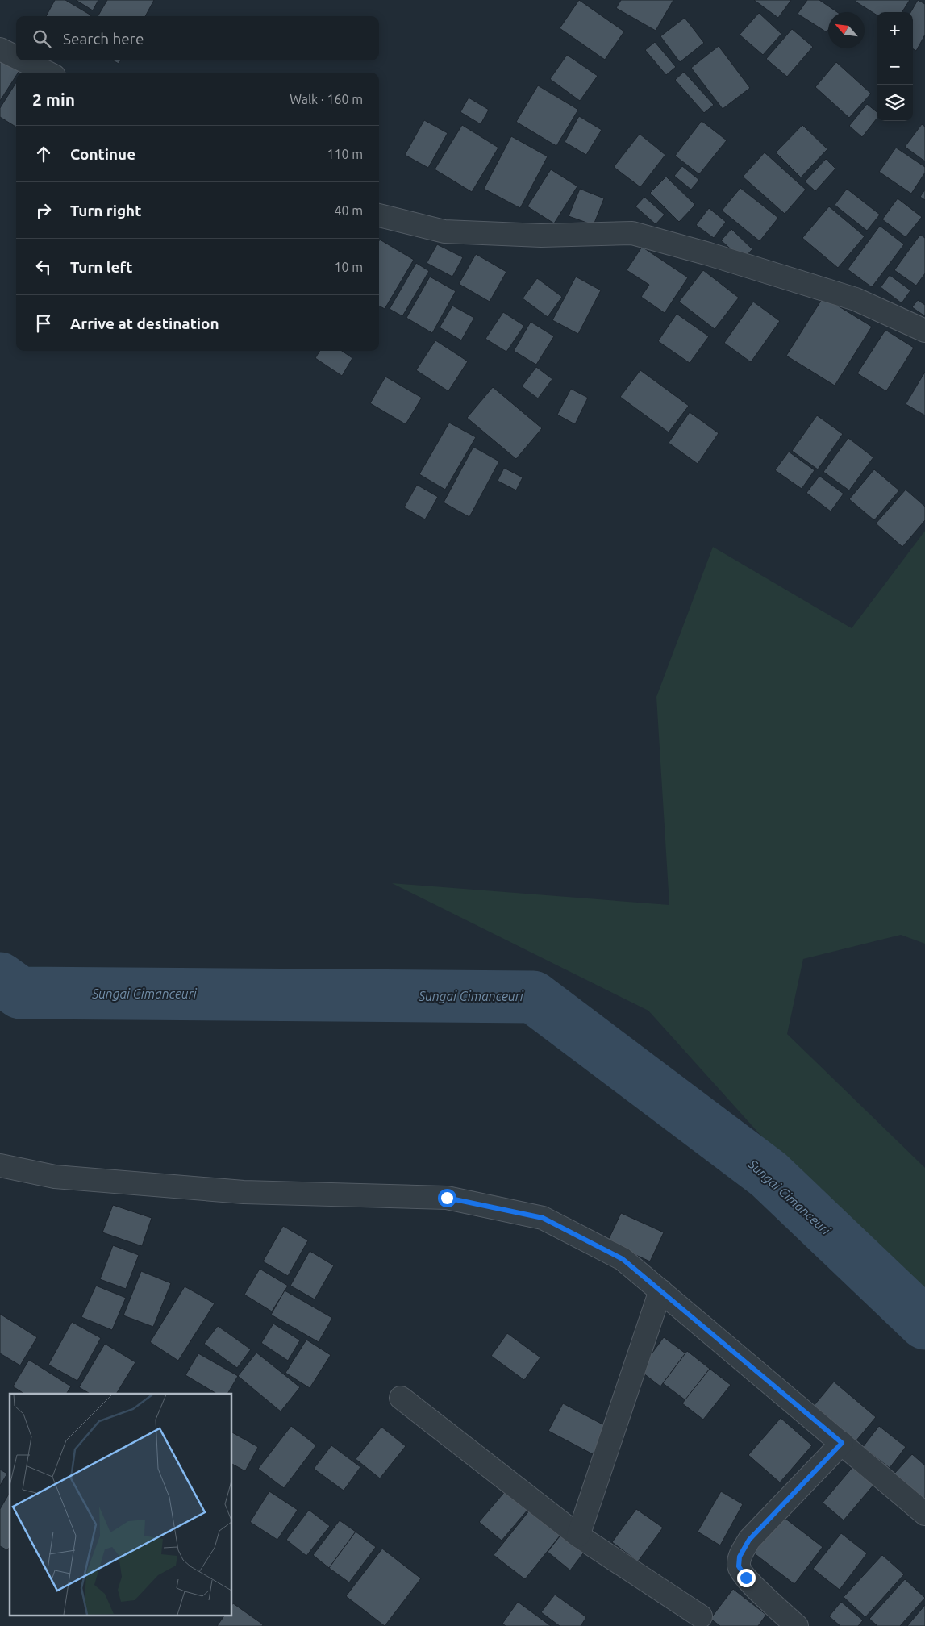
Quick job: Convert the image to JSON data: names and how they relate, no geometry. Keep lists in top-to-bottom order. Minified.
{"water":["Sungai Cimanceuri"],"north":"top left","page":{"map_buttons":["+","−"],"search":"Search here","heading":["2 min","Walk · 160 m"],"list":[["Continue","110 m"],["Turn right","40 m"],["Turn left","10 m"],"Arrive at destination"]}}
